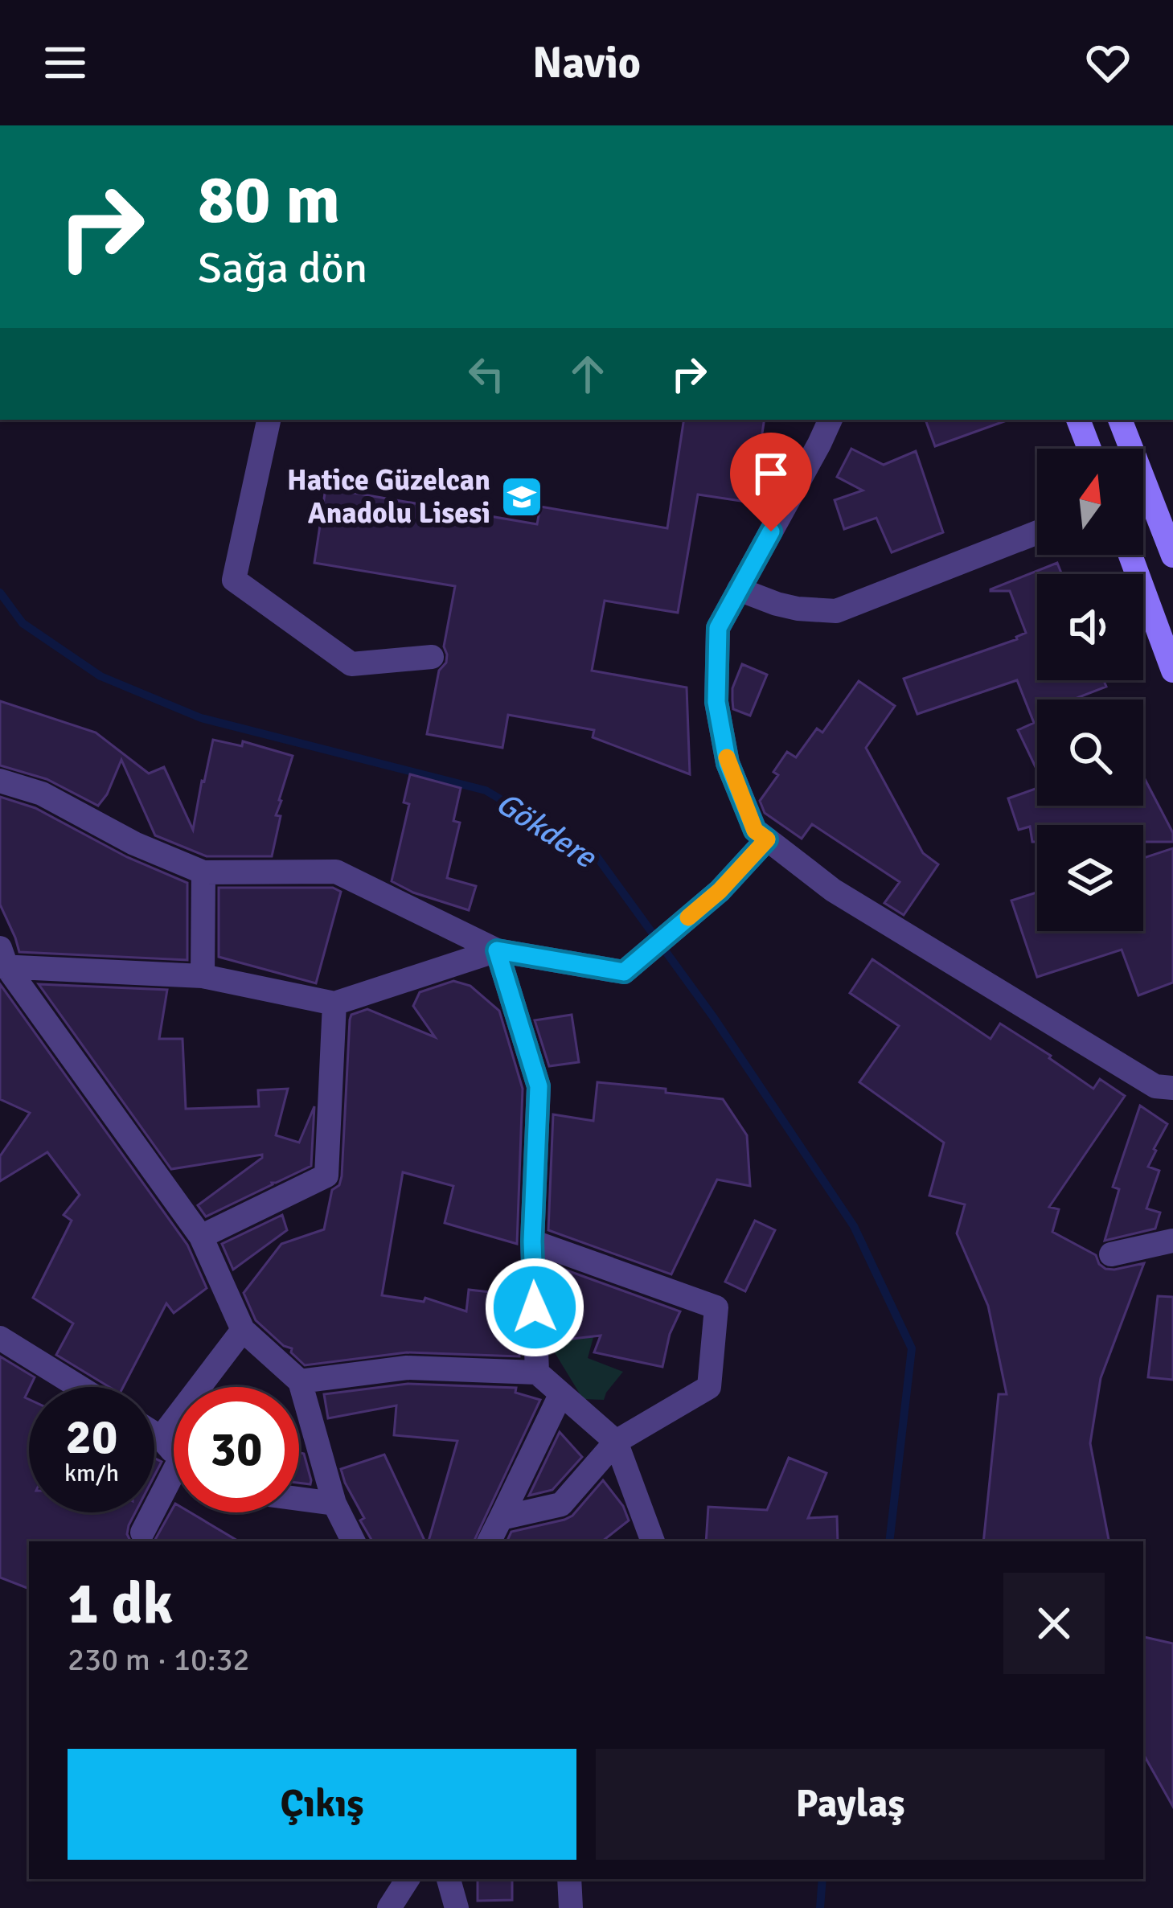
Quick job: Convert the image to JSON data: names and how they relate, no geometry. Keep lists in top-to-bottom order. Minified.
{"water":["Gökdere"],"places":{"school or university":["Hatice Güzelcan Anadolu Lisesi"]},"north":"top","page":{"header":"Navio","turn":["80 m","Sağa dön"],"speed":"20 km/h","limit":"30","heading":["1 dk","230 m · 10:32"],"buttons":["Çıkış","Paylaş"]}}
